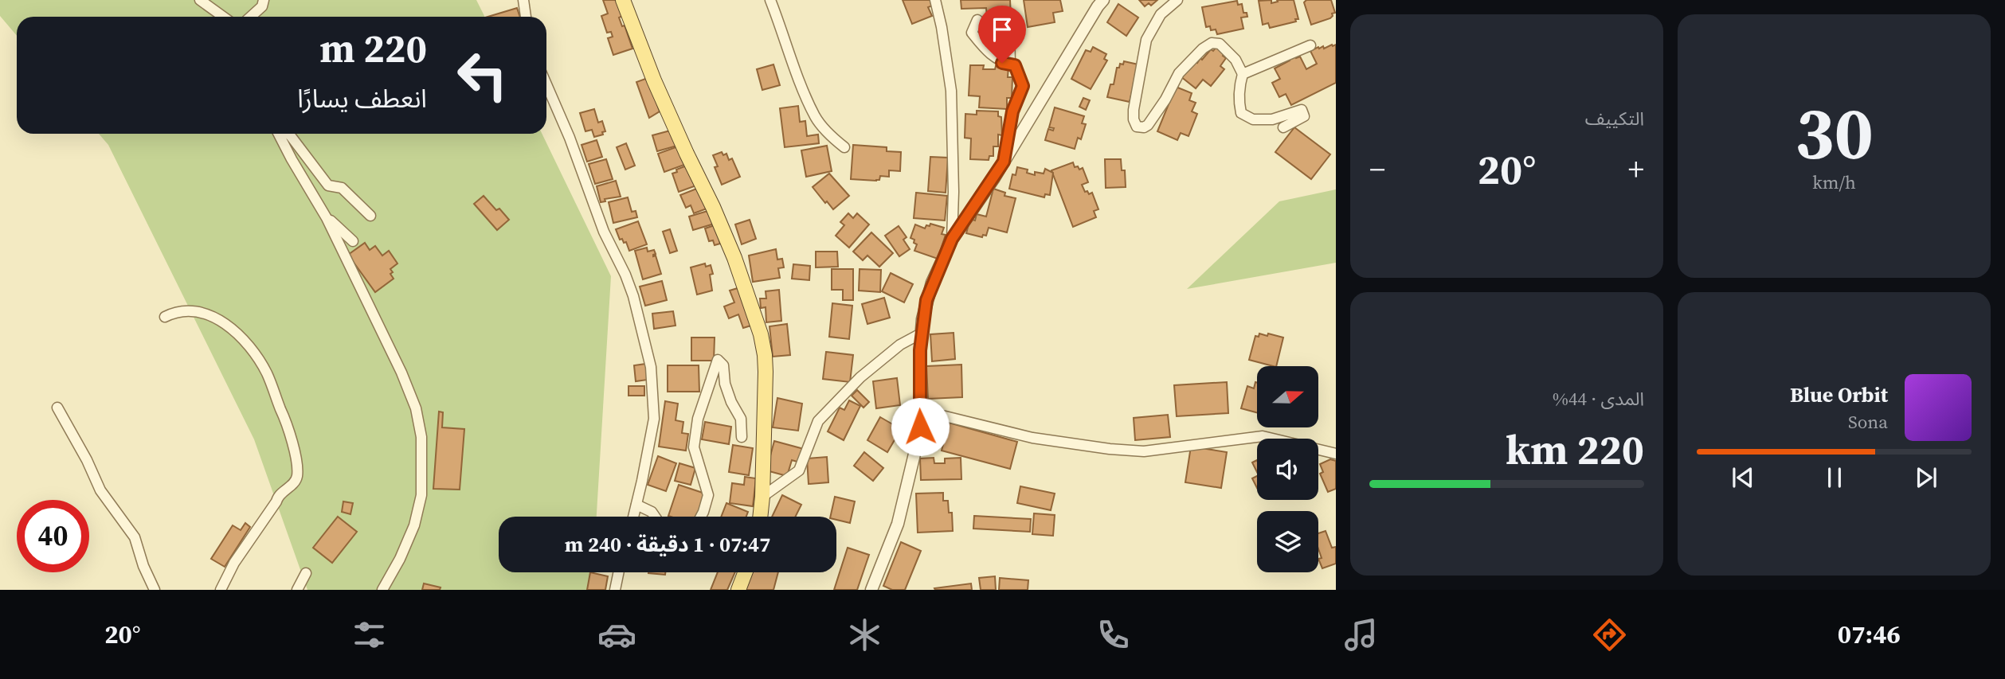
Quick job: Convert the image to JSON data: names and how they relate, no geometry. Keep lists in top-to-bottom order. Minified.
{"north":"right","page":{"tile":[["30","km/h"],"التكييف",["المدى · 44%","220 km"]],"turn":["220 m","انعطف يسارًا"],"heat":["−","20°","+"],"song":["Blue Orbit","Sona"],"limit":"40","trip":"07:47 · 1 دقيقة · 240 m","tabs":["07:46","20°"]}}
